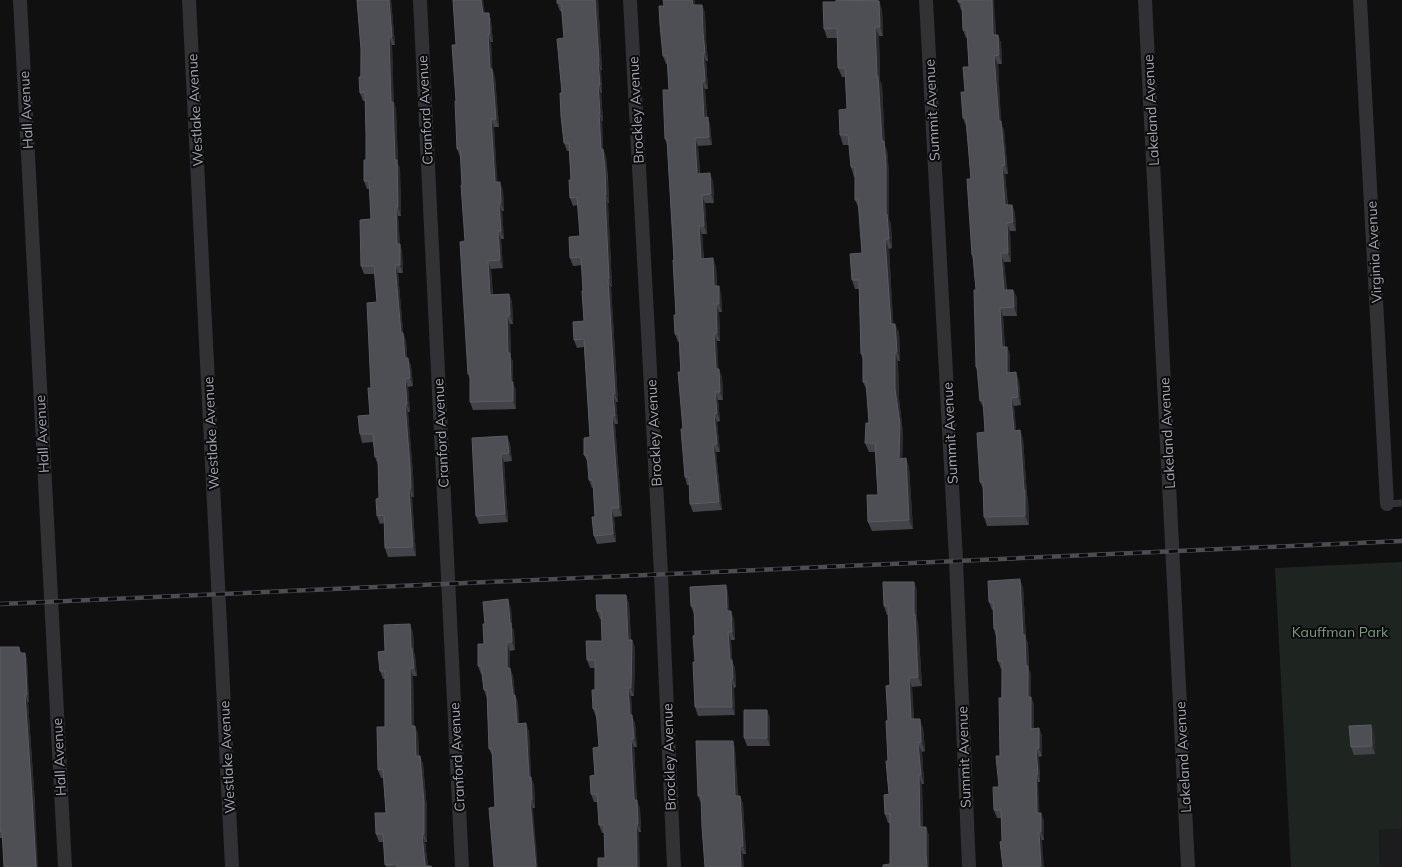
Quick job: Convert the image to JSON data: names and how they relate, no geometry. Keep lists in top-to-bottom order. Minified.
{"streets":{"street":["Hall Avenue","Westlake Avenue","Cranford Avenue","Brockley Avenue","Summit Avenue","Lakeland Avenue","Virginia Avenue"]},"parks":["Kauffman Park"]}
